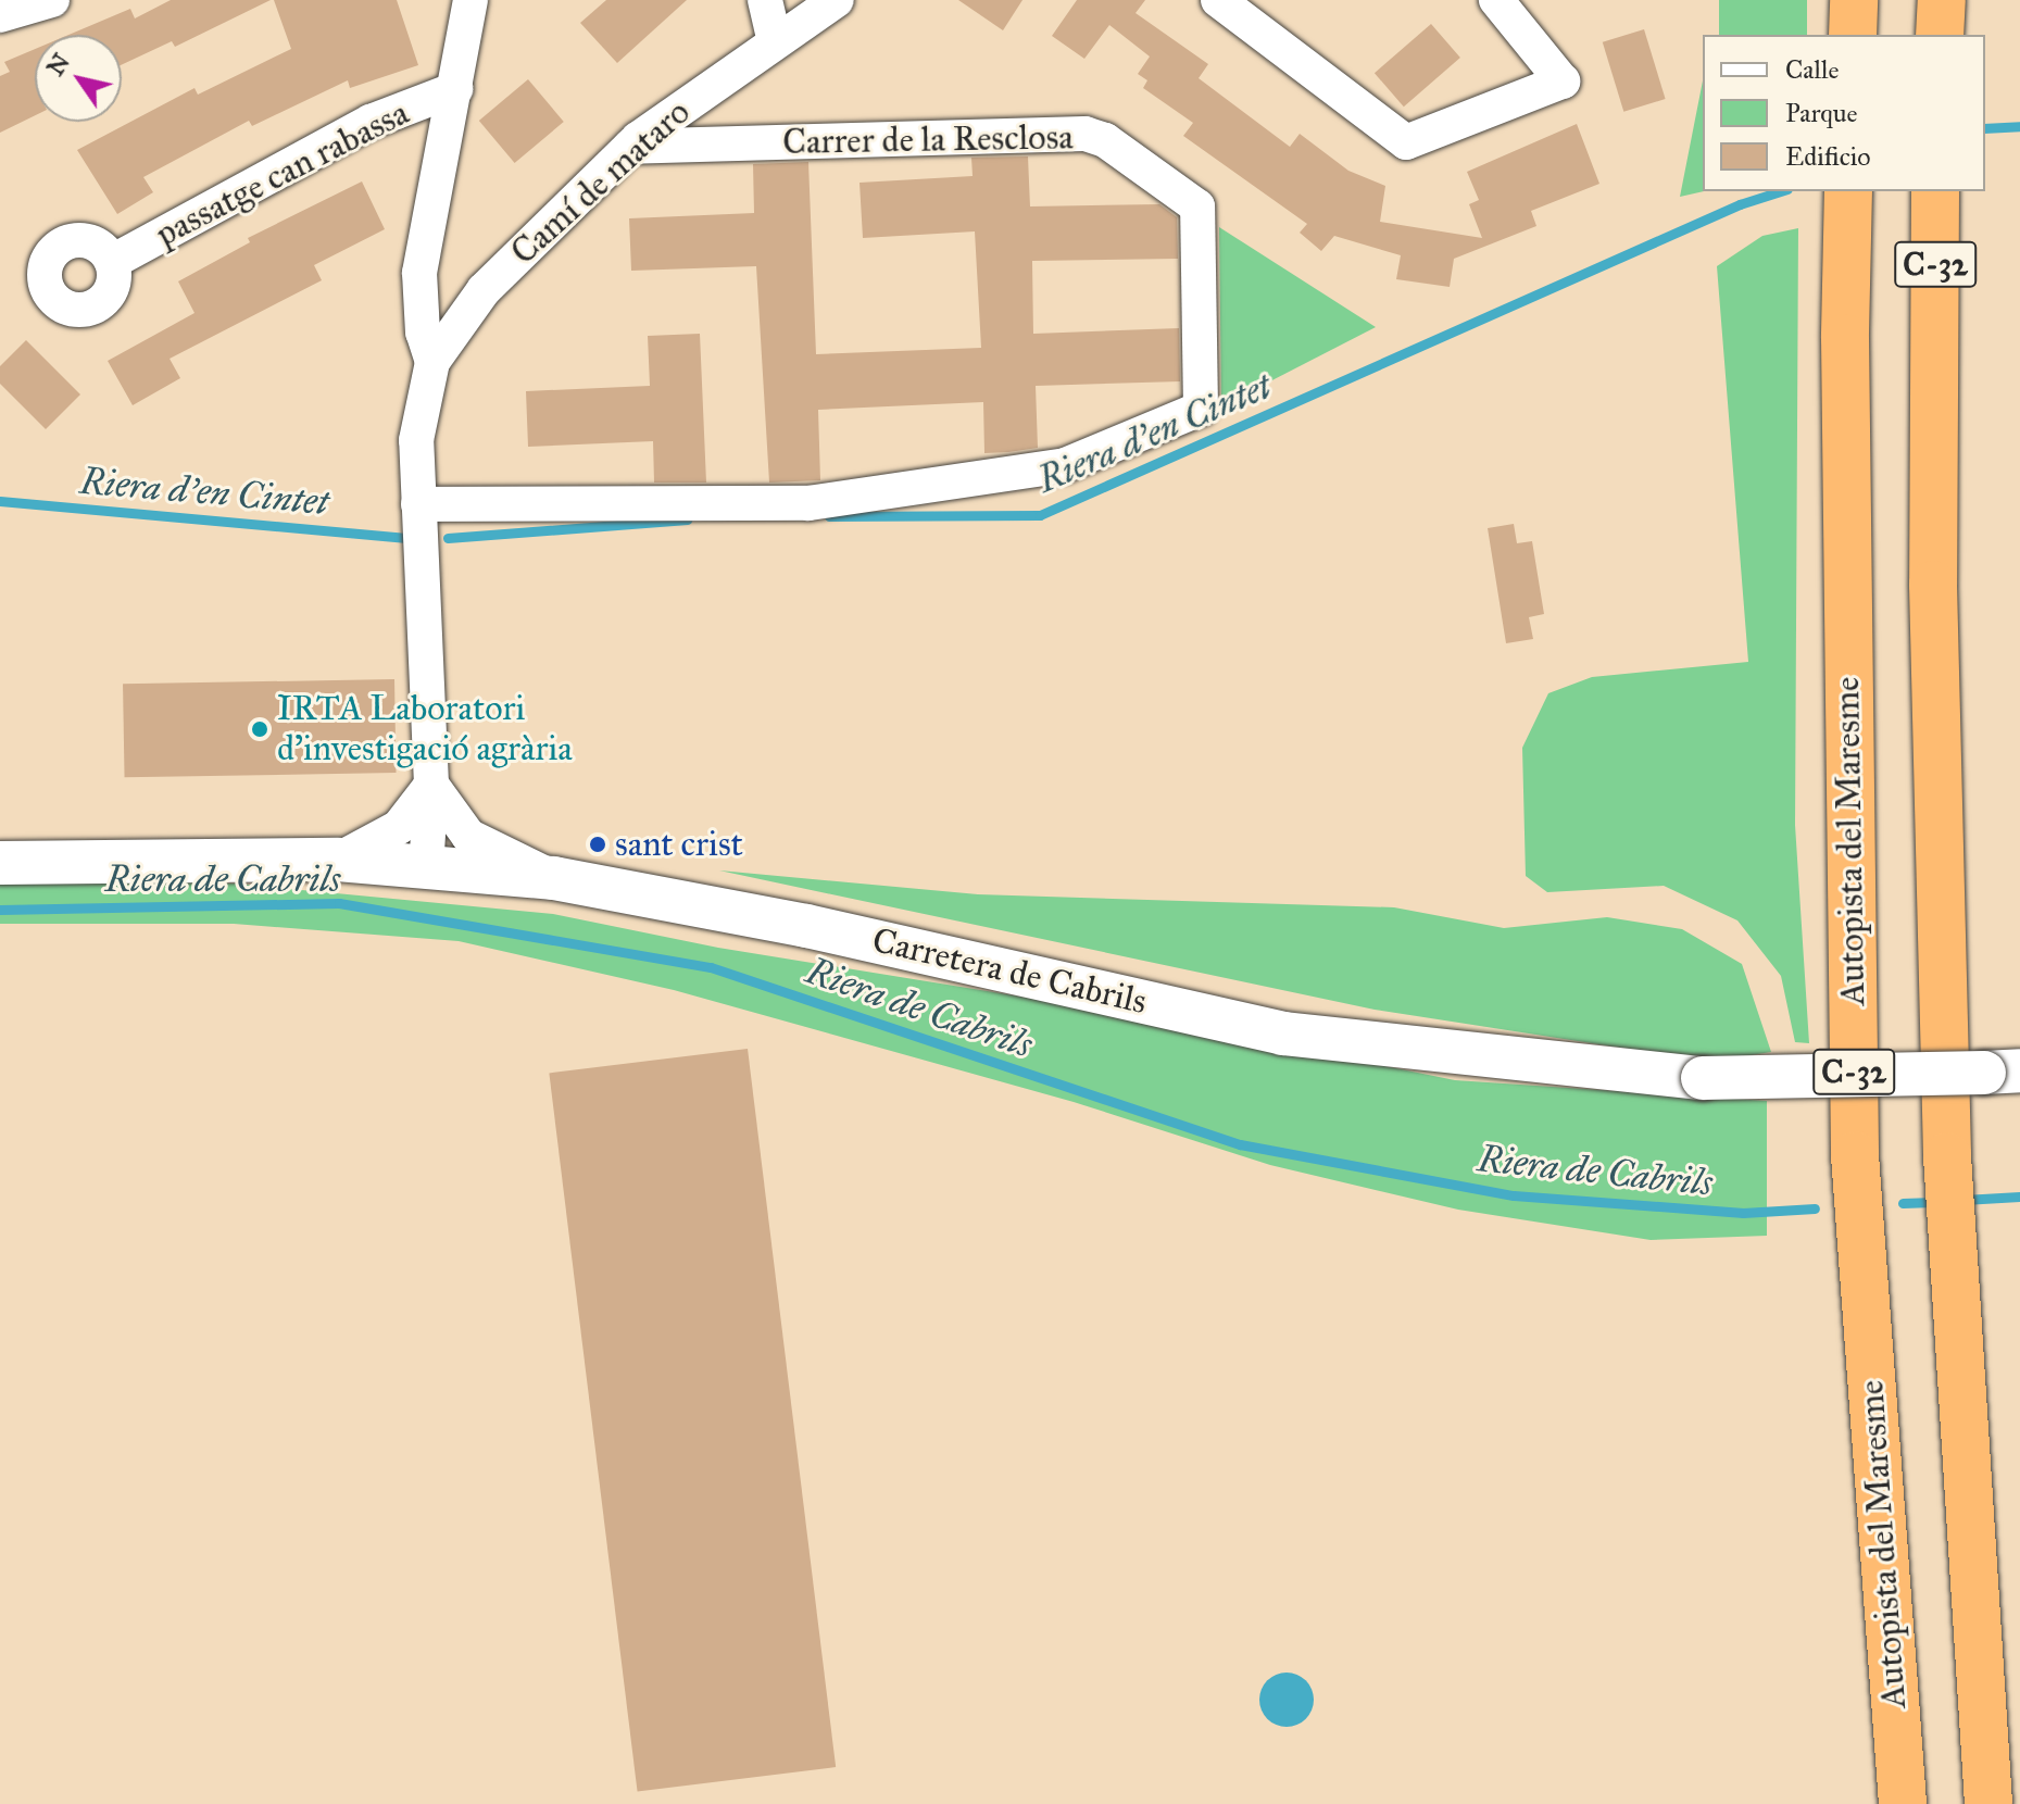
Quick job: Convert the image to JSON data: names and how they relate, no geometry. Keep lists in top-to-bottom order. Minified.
{"streets":{"highway":["C-32","Autopista del Maresme"],"street":["Carrer de la Resclosa","passatge can rabassa","Camí de mataro","Carretera de Cabrils"]},"crossings":[["Carrer de la Resclosa","Camí de mataro"]],"water":["Riera d'en Cintet","Riera de Cabrils"],"places":["IRTA Laboratori d'investigació agrària","sant crist"],"legend":["Calle","Parque","Edificio"],"north":"top left"}
